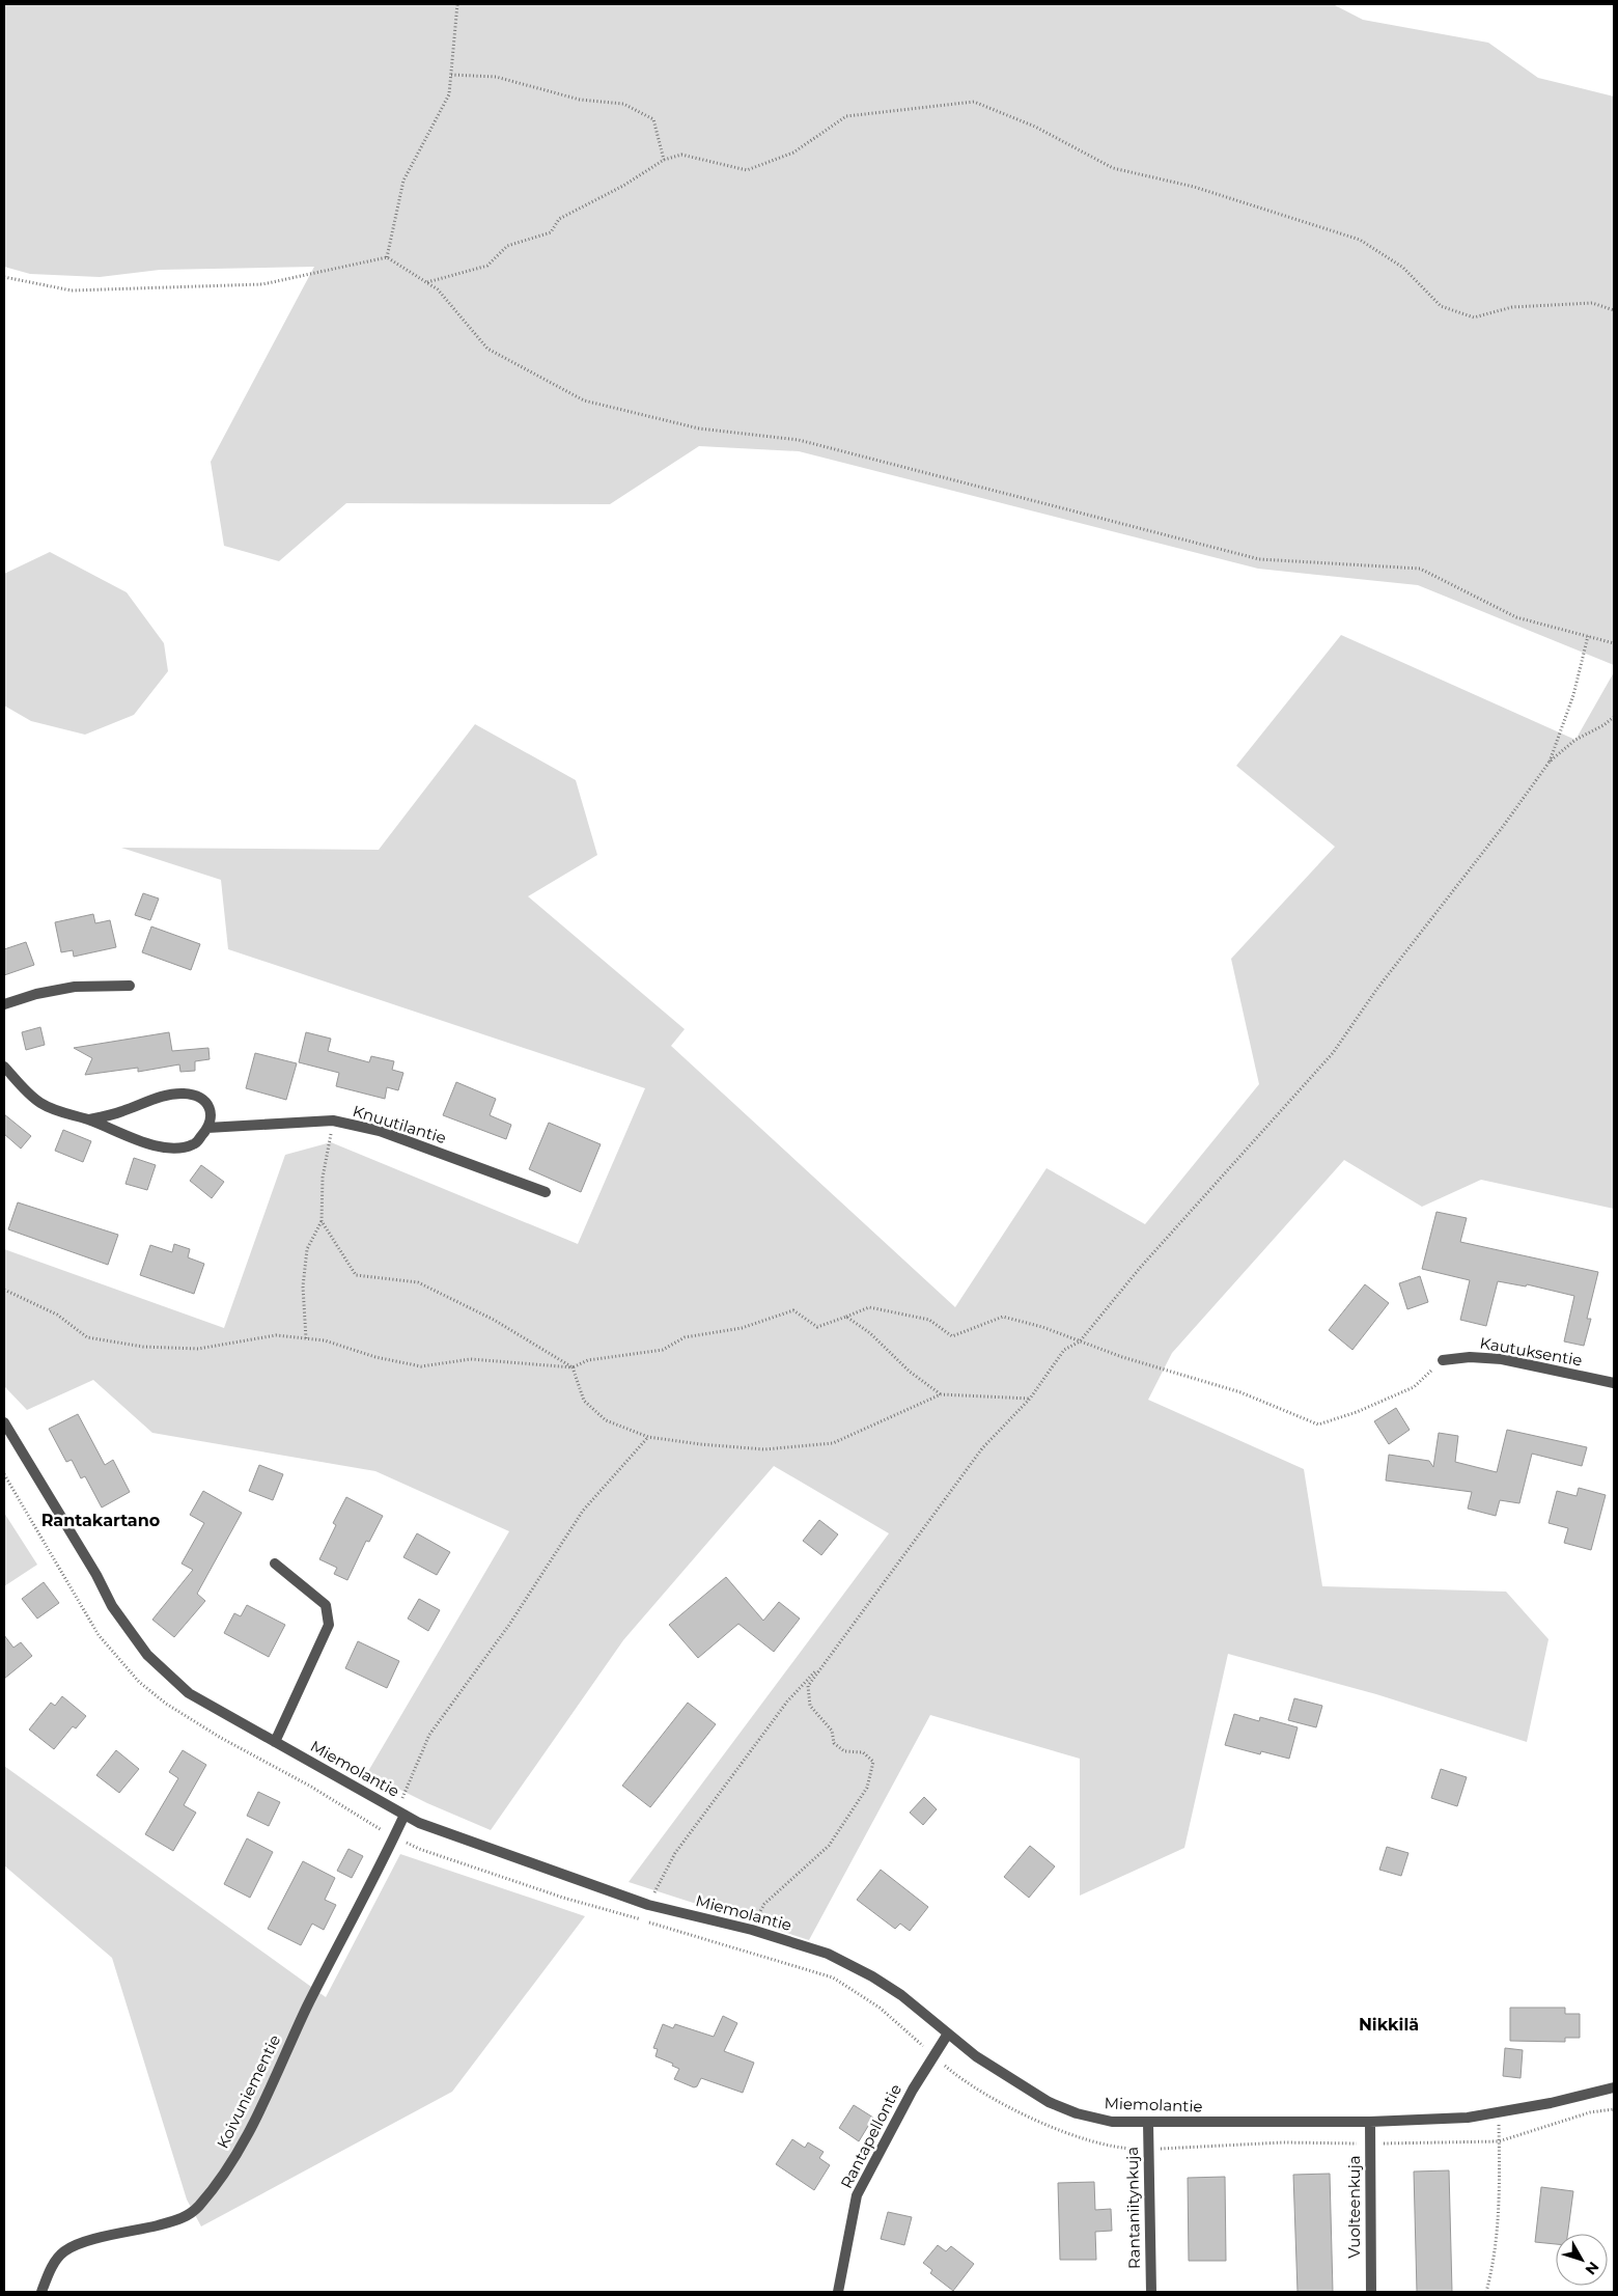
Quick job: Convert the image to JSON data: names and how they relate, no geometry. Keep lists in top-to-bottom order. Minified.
{"streets":{"street":["Knuutilantie","Kautuksentie","Miemolantie","Koivuniementie","Rantapellontie","Vuolteenkuja","Rantaniitynkuja"]},"crossings":[["Miemolantie","Koivuniementie"],["Miemolantie","Rantapellontie"],["Miemolantie","Vuolteenkuja"],["Miemolantie","Rantaniitynkuja"]],"districts":["Rantakartano","Nikkilä"],"north":"bottom right"}
